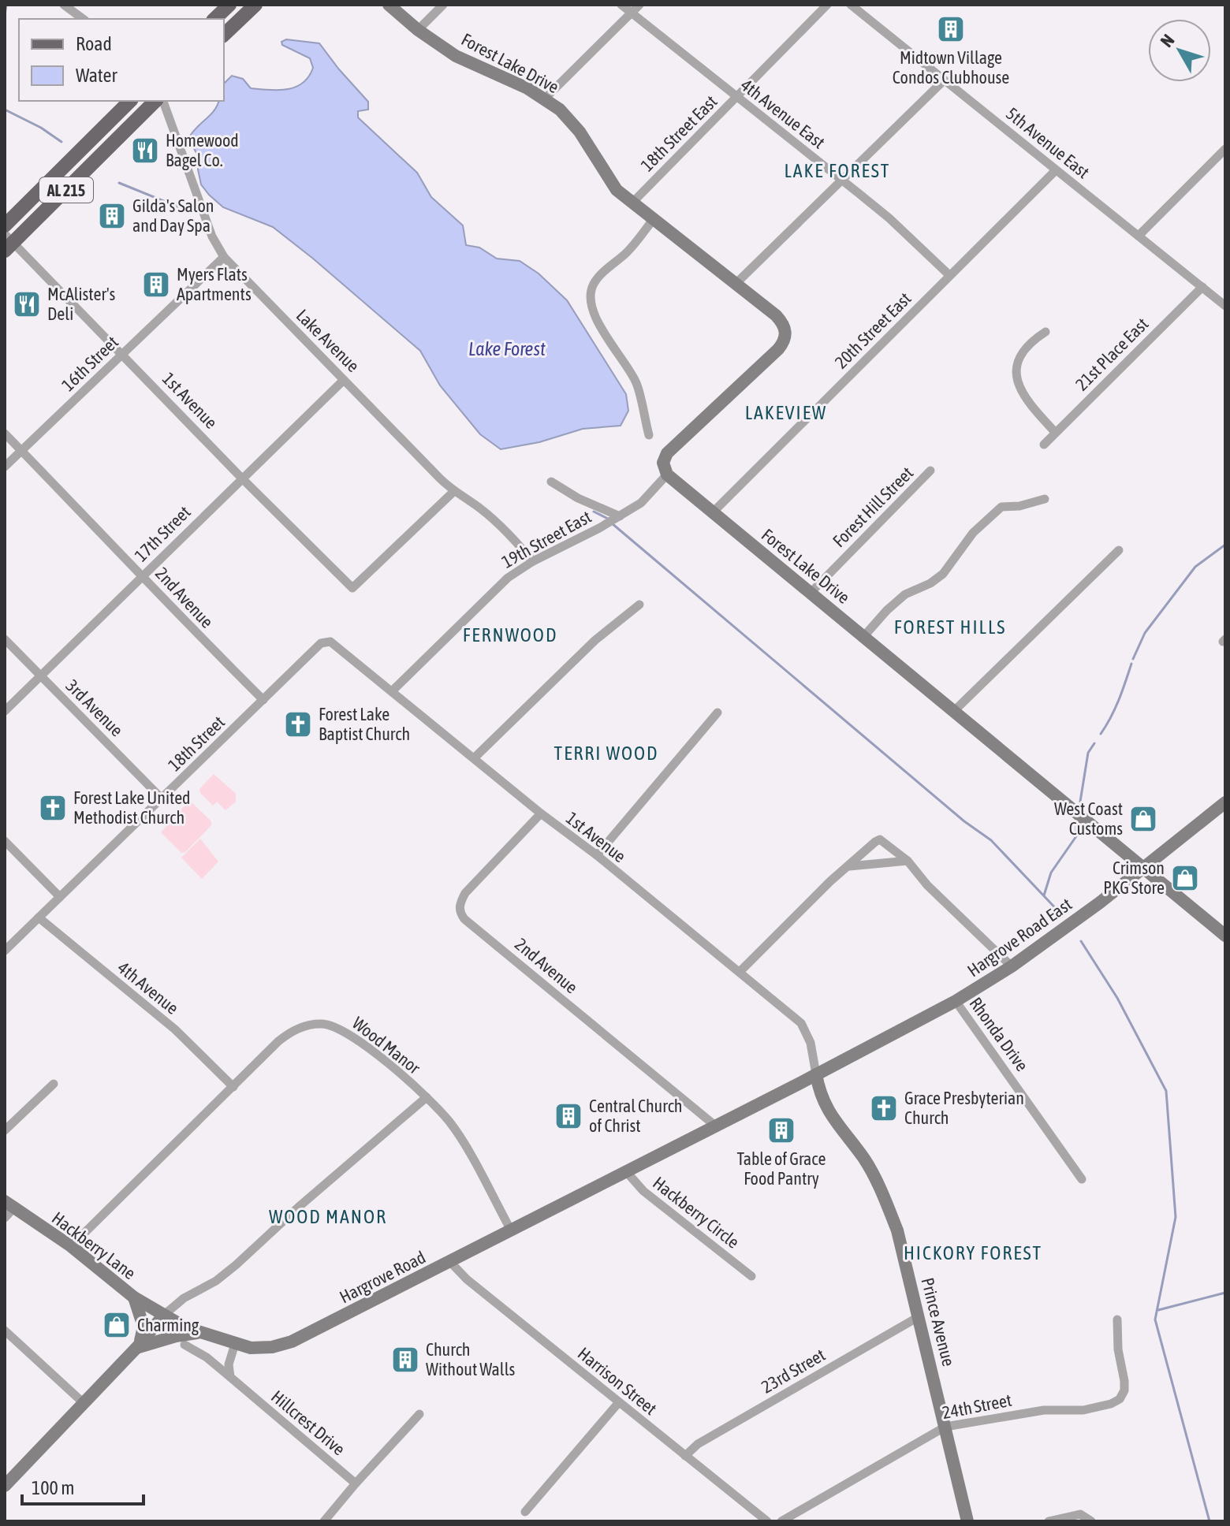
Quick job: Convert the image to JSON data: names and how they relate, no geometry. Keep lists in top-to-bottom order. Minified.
{"streets":{"main road":["AL 215"],"street":["Forest Lake Drive","4th Avenue East","18th Street East","5th Avenue East","20th Street East","Lake Avenue","21st Place East","16th Street","1st Avenue","Forest Hill Street","17th Street","19th Street East","2nd Avenue","3rd Avenue","18th Street","Hargrove Road East","4th Avenue","Rhonda Drive","Wood Manor","Hackberry Circle","Hackberry Lane","Hargrove Road","Prince Avenue","23rd Street","Harrison Street","24th Street","Hillcrest Drive"]},"crossings":[["Forest Lake Drive","18th Street East"],["Forest Lake Drive","20th Street East"],["Forest Lake Drive","Forest Hill Street"],["Forest Lake Drive","19th Street East"],["Forest Lake Drive","Hargrove Road East"],["4th Avenue East","18th Street East"],["4th Avenue East","20th Street East"],["5th Avenue East","20th Street East"],["5th Avenue East","21st Place East"],["AL 215","1st Avenue"],["Lake Avenue","16th Street"],["Lake Avenue","1st Avenue"],["Lake Avenue","17th Street"],["Lake Avenue","19th Street East"],["16th Street","1st Avenue"],["16th Street","2nd Avenue"],["1st Avenue","17th Street"],["1st Avenue","19th Street East"],["1st Avenue","2nd Avenue"],["1st Avenue","18th Street"],["1st Avenue","Hargrove Road East"],["1st Avenue","Hargrove Road"],["1st Avenue","Prince Avenue"],["17th Street","2nd Avenue"],["17th Street","3rd Avenue"],["2nd Avenue","18th Street"],["2nd Avenue","Hargrove Road"],["3rd Avenue","18th Street"],["18th Street","4th Avenue"],["Hargrove Road East","Rhonda Drive"],["Hargrove Road East","Hargrove Road"],["Hargrove Road East","Prince Avenue"],["4th Avenue","Wood Manor"],["Wood Manor","Hackberry Lane"],["Wood Manor","Hargrove Road"],["Hackberry Circle","Hargrove Road"],["Hackberry Lane","Hargrove Road"],["Hargrove Road","Prince Avenue"],["Hargrove Road","Harrison Street"],["Prince Avenue","23rd Street"],["Prince Avenue","24th Street"],["23rd Street","Harrison Street"]],"districts":["LAKE FOREST","LAKEVIEW","FOREST HILLS","FERNWOOD","TERRI WOOD","WOOD MANOR","HICKORY FOREST"],"water":["Lake Forest"],"places":{"building":["Midtown Village Condos Clubhouse","Gilda's Salon and Day Spa","Myers Flats Apartments","Central Church of Christ","Table of Grace Food Pantry","Church Without Walls"],"restaurant":["Homewood Bagel Co.","McAlister's Deli"],"church":["Forest Lake Baptist Church","Forest Lake United Methodist Church","Grace Presbyterian Church"],"shop":["West Coast Customs","Crimson PKG Store","Charming"]},"legend":["Road","Water"],"scale_bar":"100 m","north":"top left"}
